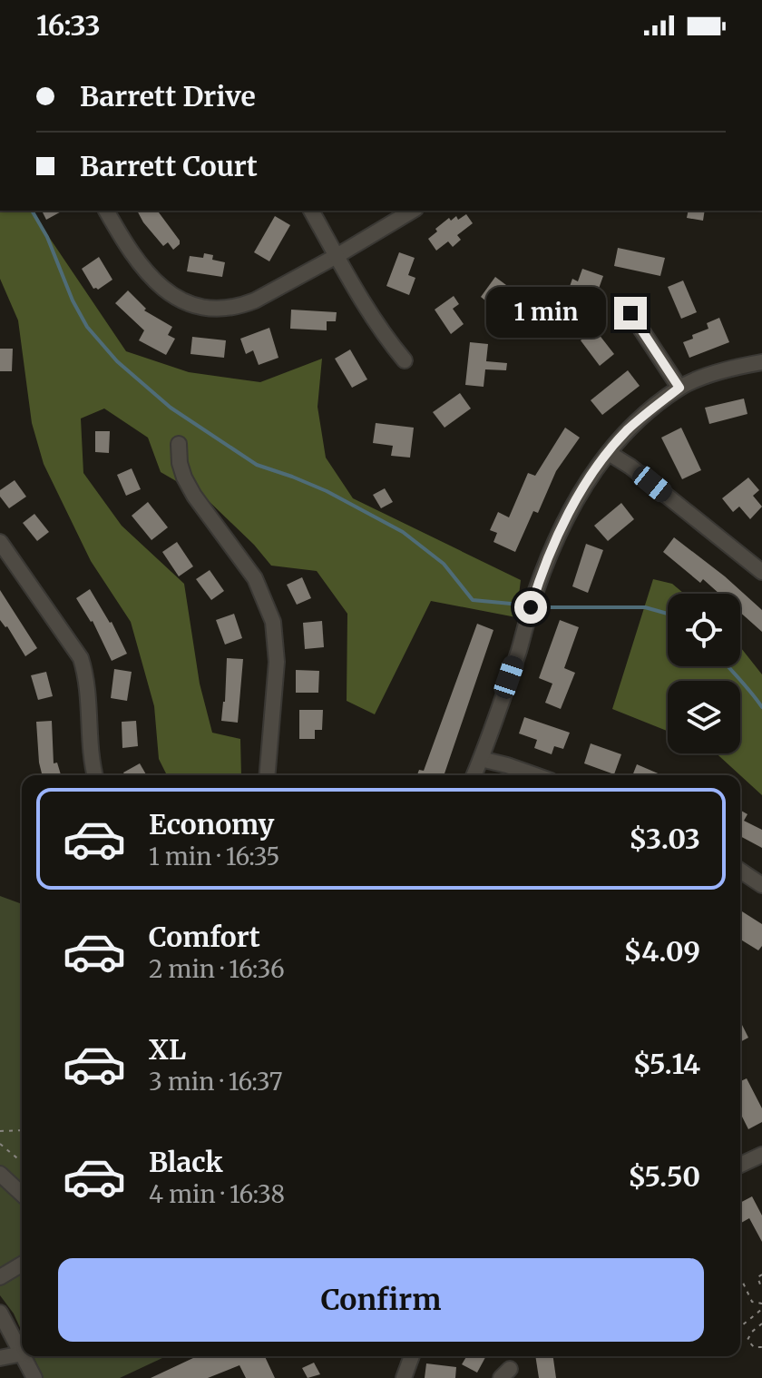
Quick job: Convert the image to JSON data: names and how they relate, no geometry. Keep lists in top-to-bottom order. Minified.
{"page":{"status":"16:33","banner":["Barrett Drive","Barrett Court"],"bubble":"1 min","list":[{"name":"Economy","note":"1 min · 16:35","value":"$3.03"},{"name":"Comfort","note":"2 min · 16:36","value":"$4.09"},{"name":"XL","note":"3 min · 16:37","value":"$5.14"},{"name":"Black","note":"4 min · 16:38","value":"$5.50"}],"buttons":"Confirm"}}
